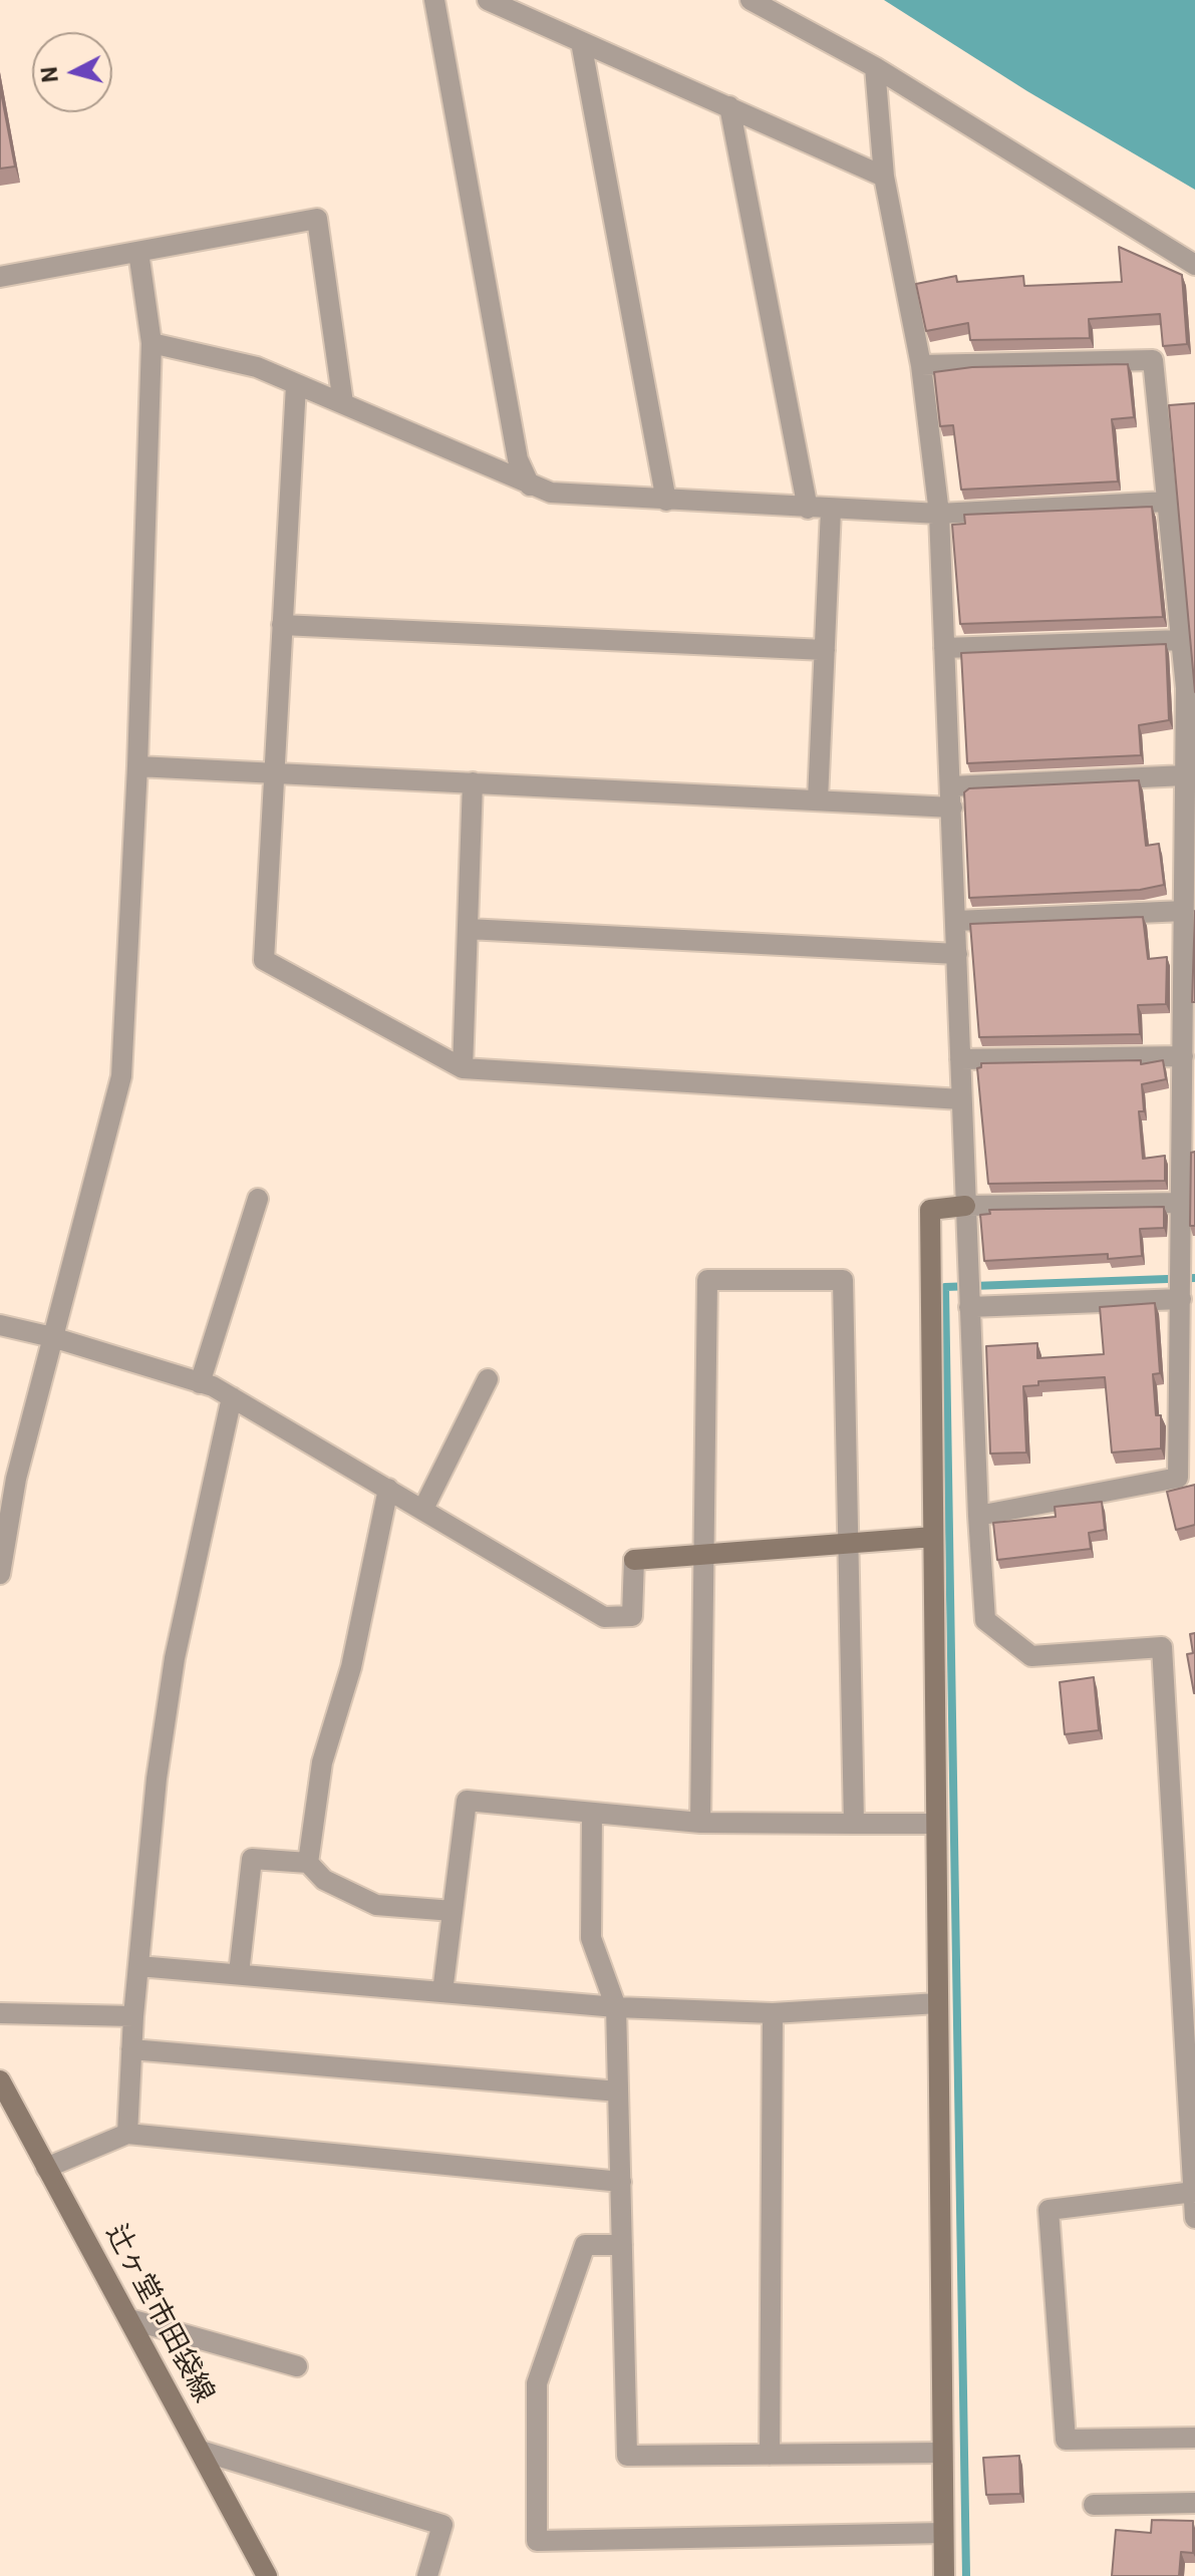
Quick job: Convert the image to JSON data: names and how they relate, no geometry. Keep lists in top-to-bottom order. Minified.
{"streets":{"street":["辻ヶ堂市田袋線"]},"north":"left"}
